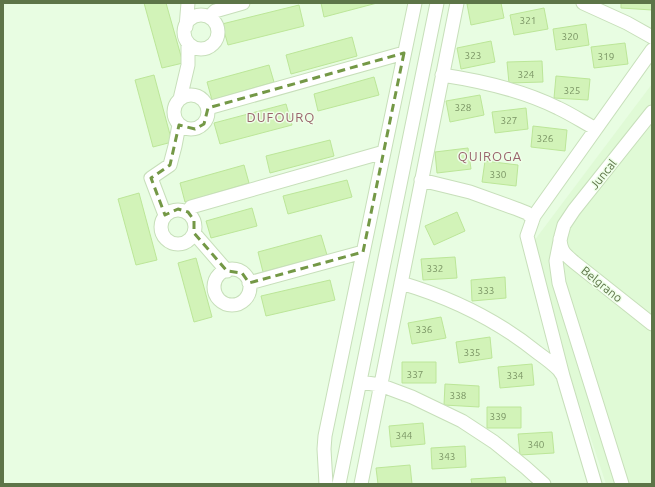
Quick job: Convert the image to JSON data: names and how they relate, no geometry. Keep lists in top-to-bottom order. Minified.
{"streets":{"street":["Juncal","Belgrano"]},"crossings":[["Juncal","Belgrano"]],"districts":["DUFOURQ","QUIROGA"],"house_numbers":["321","320","323","319","324","325","328","327","326","330","332","333","336","335","337","334","338","339","344","340","343"]}
